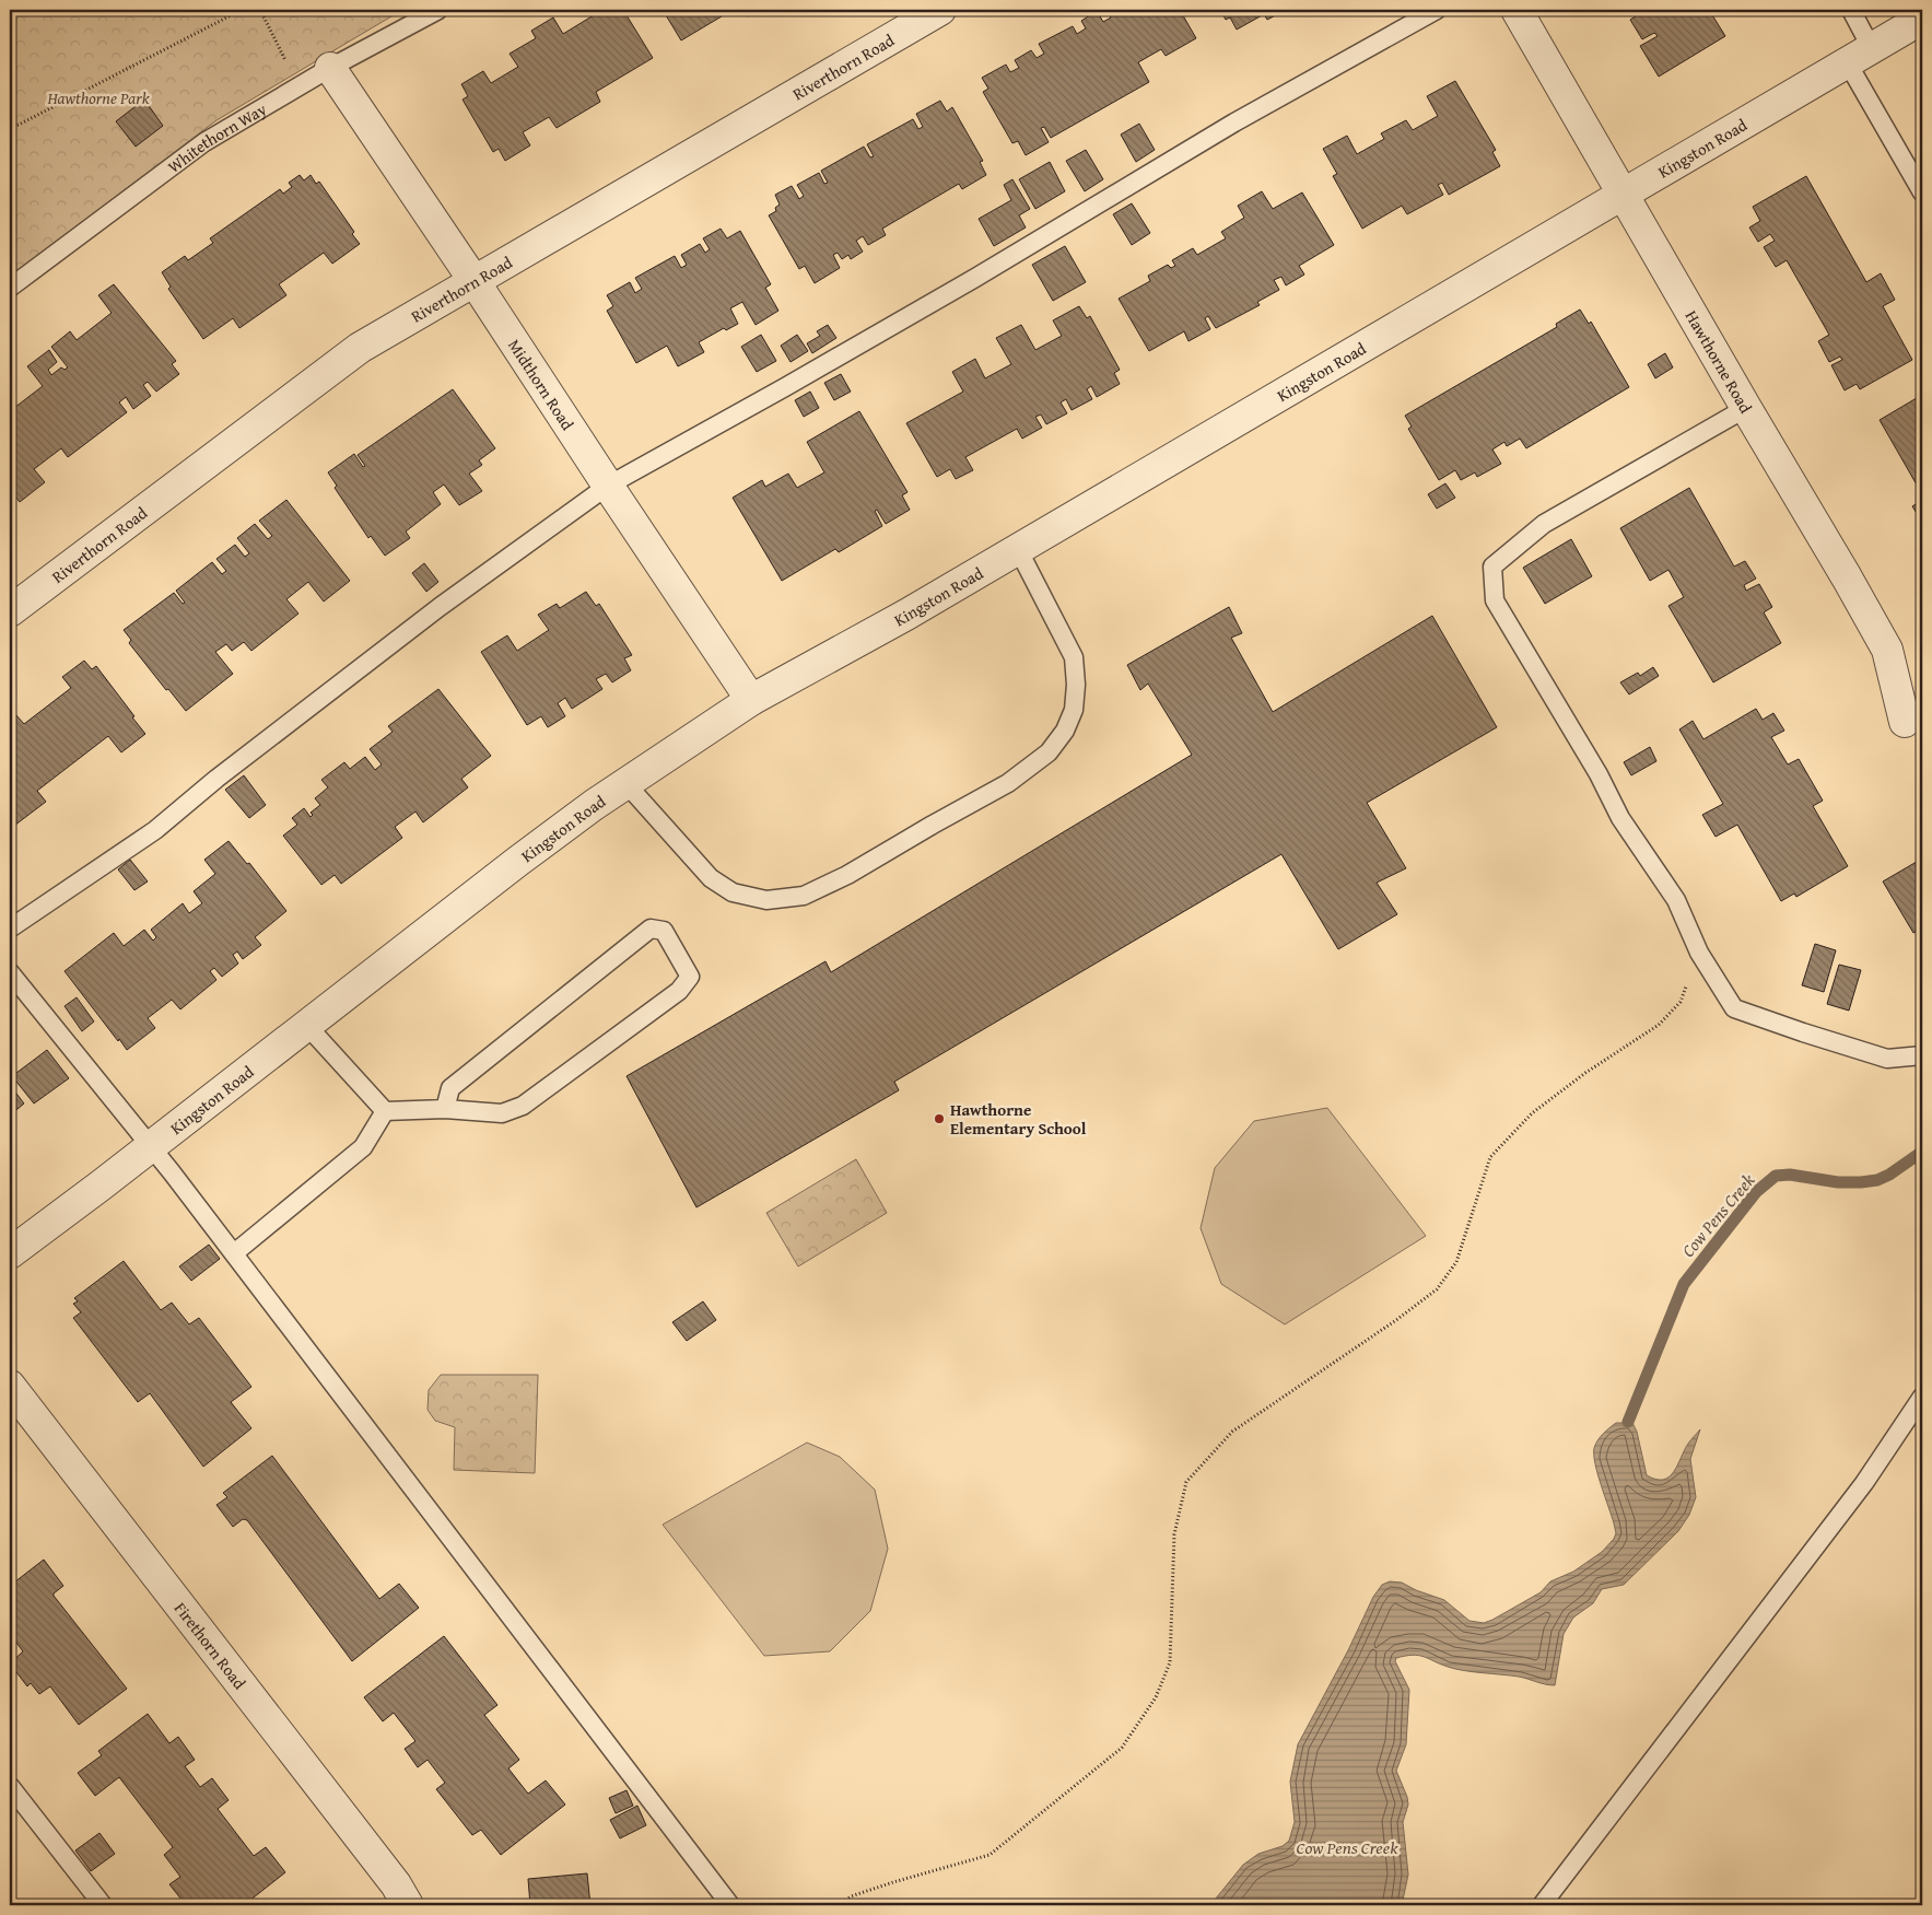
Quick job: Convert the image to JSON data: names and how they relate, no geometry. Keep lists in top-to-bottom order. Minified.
{"streets":{"street":["Riverthorn Road","Kingston Road","Hawthorne Road","Midthorn Road","Firethorn Road"],"lane":["Whitethorn Way"]},"crossings":[["Riverthorn Road","Midthorn Road"],["Whitethorn Way","Midthorn Road"],["Kingston Road","Hawthorne Road"],["Kingston Road","Midthorn Road"]],"water":["Cow Pens Creek"],"parks":["Hawthorne Park"],"places":["Hawthorne Elementary School"]}
